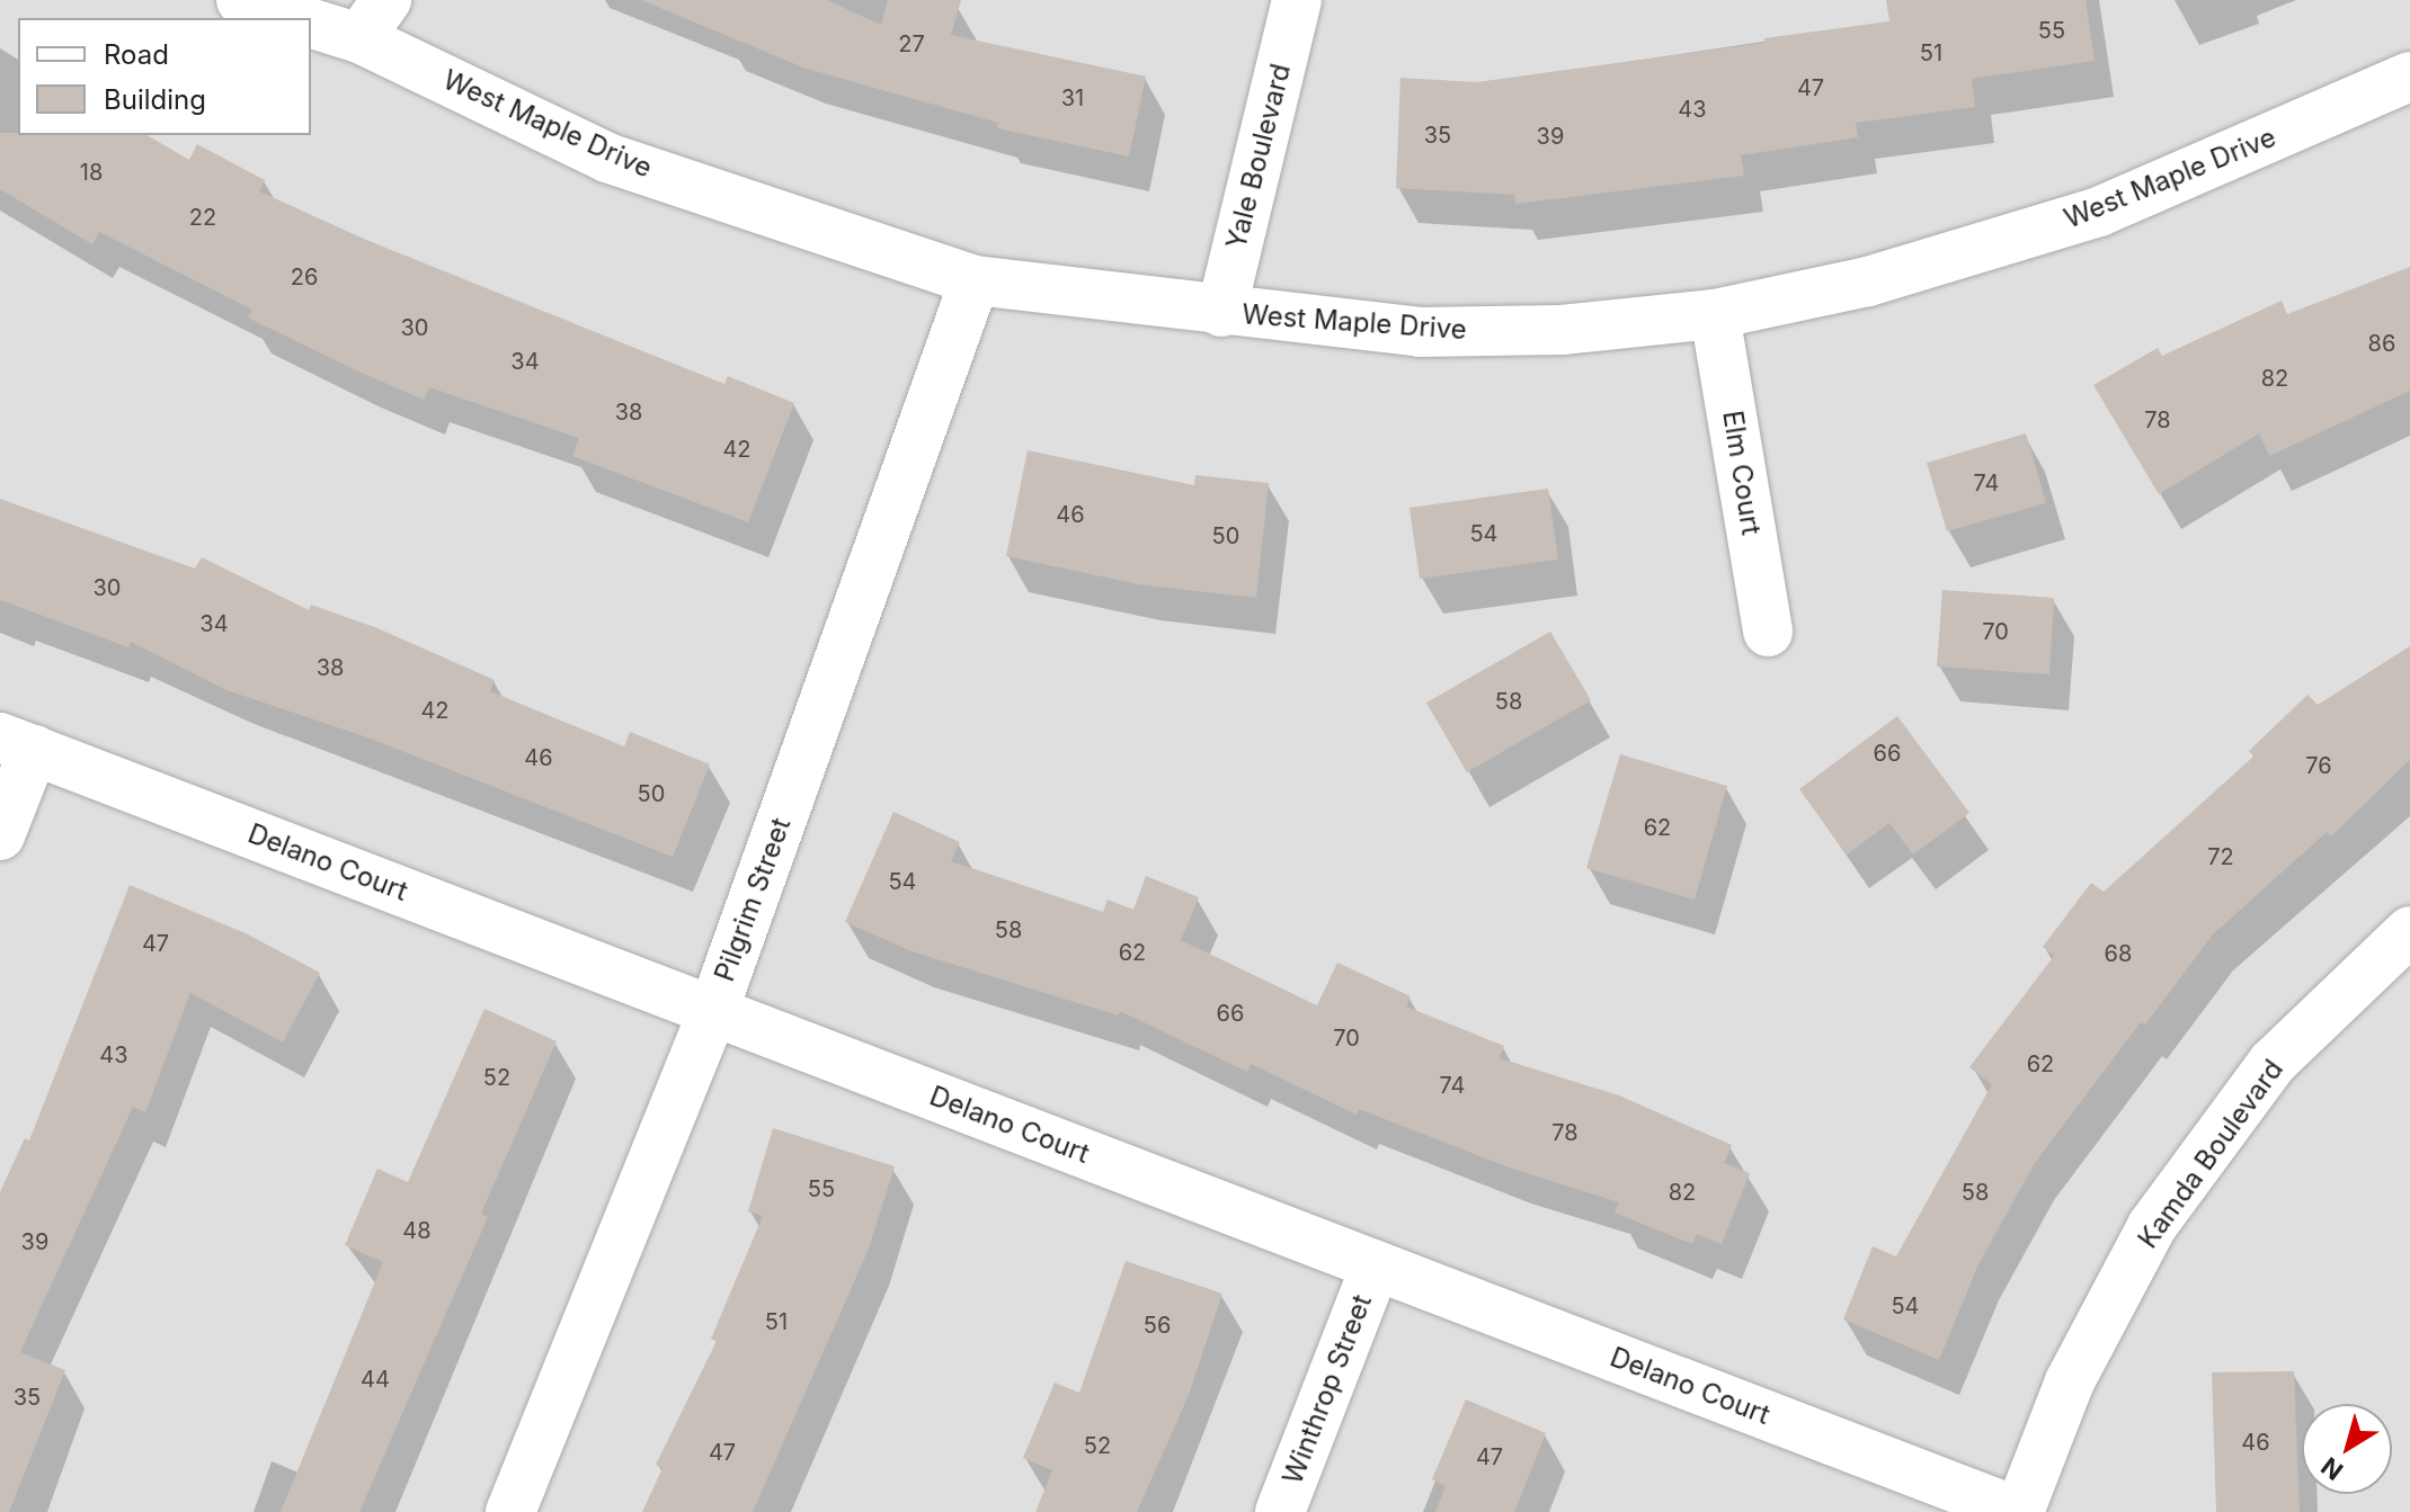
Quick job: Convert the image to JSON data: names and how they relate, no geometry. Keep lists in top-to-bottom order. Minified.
{"streets":{"street":["West Maple Drive","Yale Boulevard","Elm Court","Delano Court","Pilgrim Street","Kamda Boulevard","Winthrop Street"]},"crossings":[["West Maple Drive","Yale Boulevard"],["West Maple Drive","Elm Court"],["West Maple Drive","Pilgrim Street"],["Delano Court","Pilgrim Street"],["Delano Court","Kamda Boulevard"],["Delano Court","Winthrop Street"]],"house_numbers":["55","27","51","47","31","43","35","39","18","22","26","30","86","34","82","38","78","42","74","46","54","50","30","34","70","38","58","42","66","46","76","50","62","72","54","58","47","62","68","66","70","43","62","52","74","78","55","82","58","48","39","54","51","56","44","35","46","52","47","47"],"legend":["Road","Building"],"north":"bottom left"}
